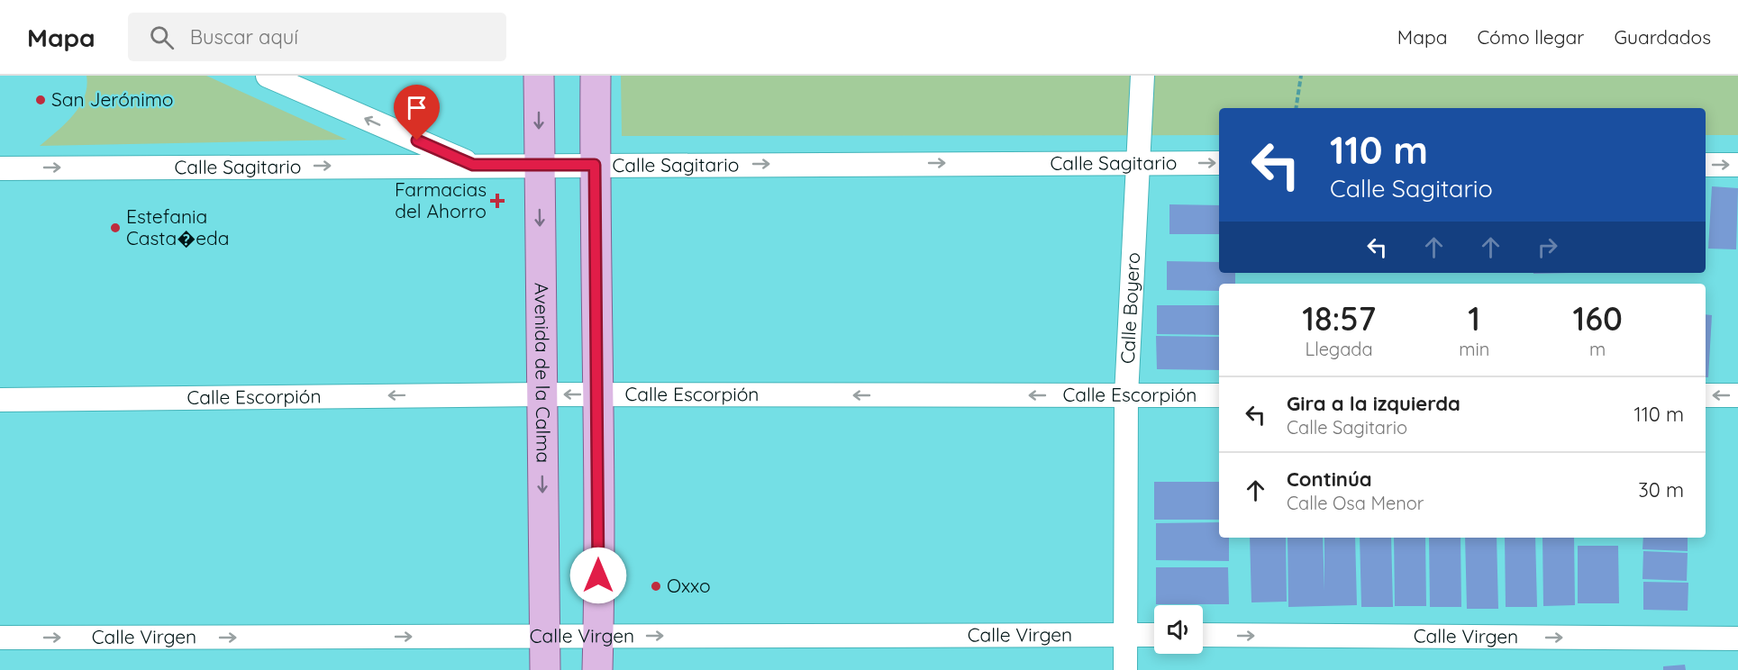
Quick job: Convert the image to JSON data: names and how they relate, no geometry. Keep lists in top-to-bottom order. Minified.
{"streets":{"main road":["Avenida de la Calma"],"street":["Calle Sagitario","Calle Boyero","Calle Escorpión","Calle Virgen"]},"crossings":[["Calle Sagitario","Calle Boyero"],["Calle Sagitario","Avenida de la Calma"],["Calle Boyero","Calle Escorpión"],["Calle Boyero","Calle Virgen"],["Avenida de la Calma","Calle Escorpión"],["Avenida de la Calma","Calle Virgen"]],"one_way":["Calle Sagitario","Calle Escorpión","Calle Virgen"],"places":{"other":["San Jerónimo","Estefania Casta�eda","Oxxo"],"health":["Farmacias del Ahorro"]},"page":{"header":"Mapa","search":"Buscar aquí","nav":["Mapa","Cómo llegar","Guardados"],"turn":["110 m","Calle Sagitario"],"eta":["18:57","Llegada","1","min","160","m"],"list":[{"name":"Gira a la izquierda","note":"Calle Sagitario","value":"110 m"},{"name":"Continúa","note":"Calle Osa Menor","value":"30 m"}]}}
